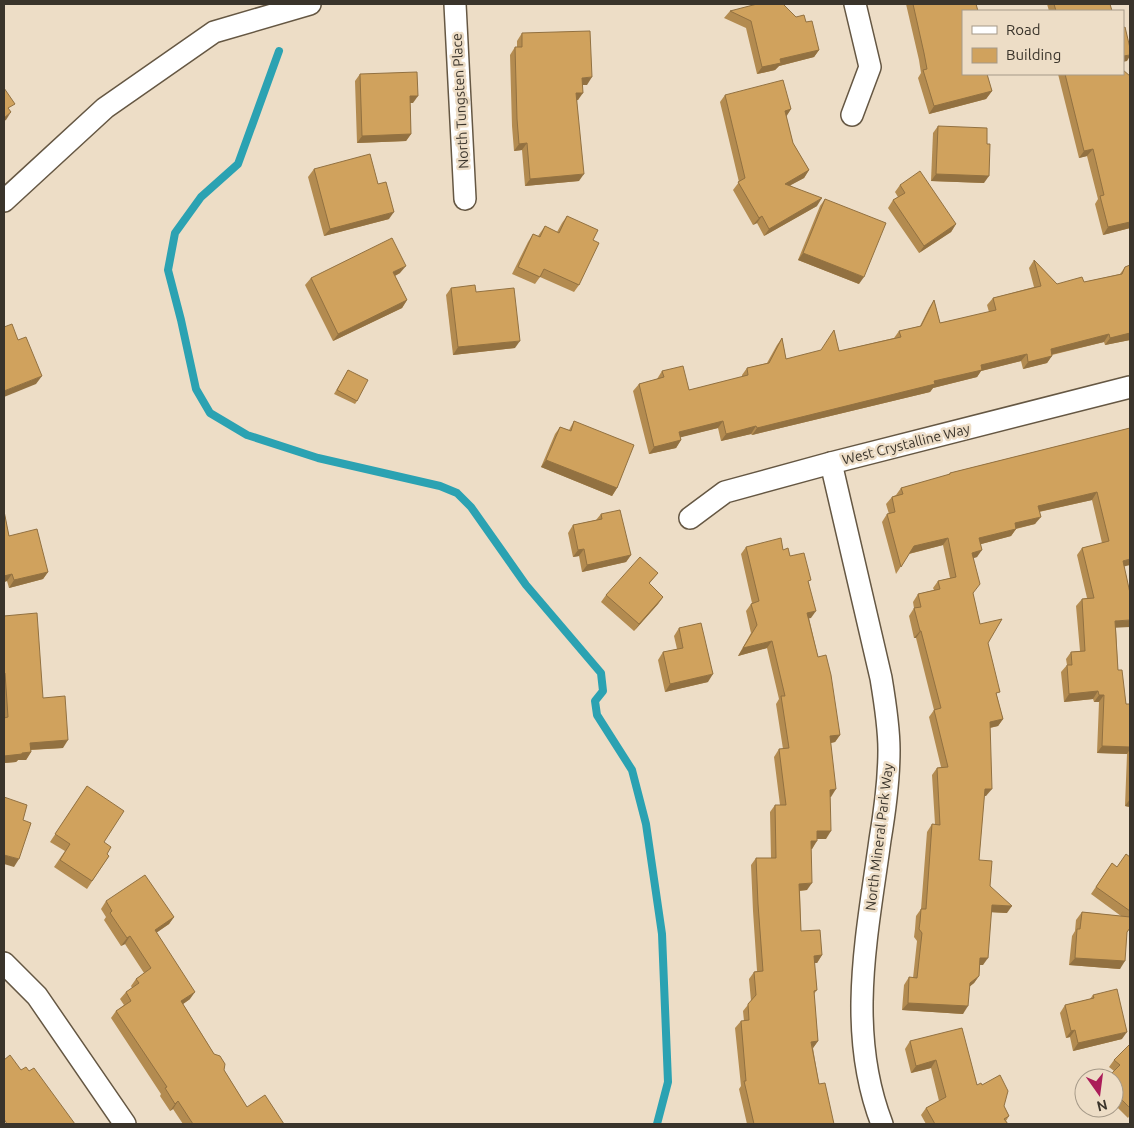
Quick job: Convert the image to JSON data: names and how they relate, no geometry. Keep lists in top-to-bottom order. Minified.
{"streets":{"street":["North Tungsten Place","West Crystalline Way","North Mineral Park Way"]},"crossings":[["West Crystalline Way","North Mineral Park Way"]],"legend":["Road","Building"],"north":"bottom"}
